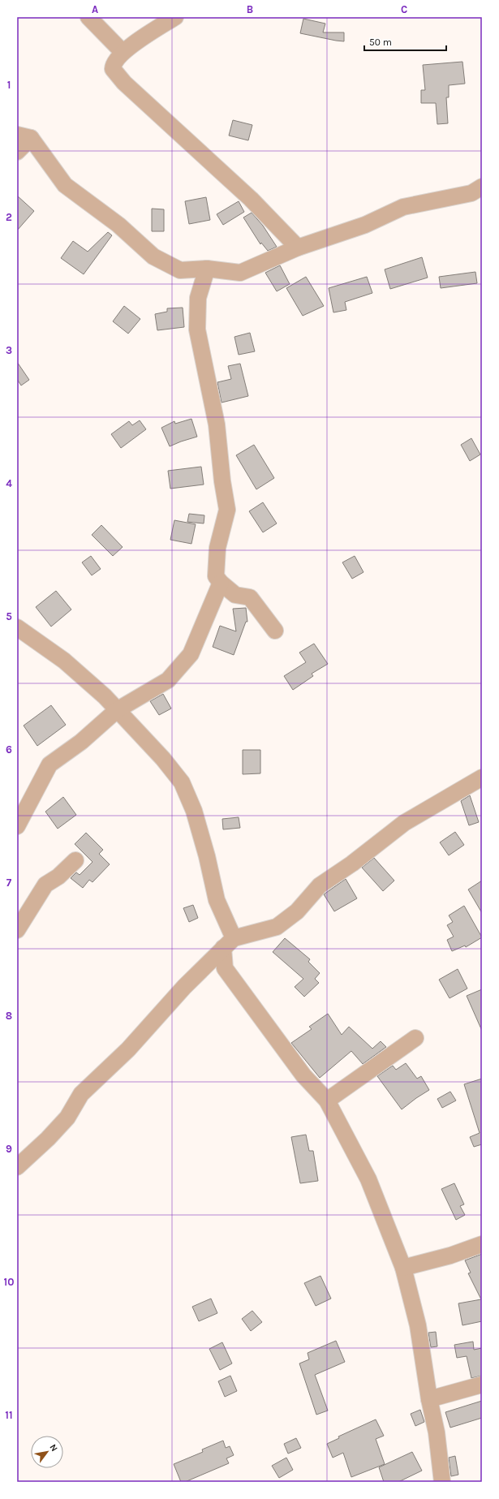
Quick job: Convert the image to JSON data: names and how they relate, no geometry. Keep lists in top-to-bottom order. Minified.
{"scale_bar":"50 m","north":"top right","grid":{"columns":["A","B","C"],"rows":["1","2","3","4","5","6","7","8","9","10","11"]}}
